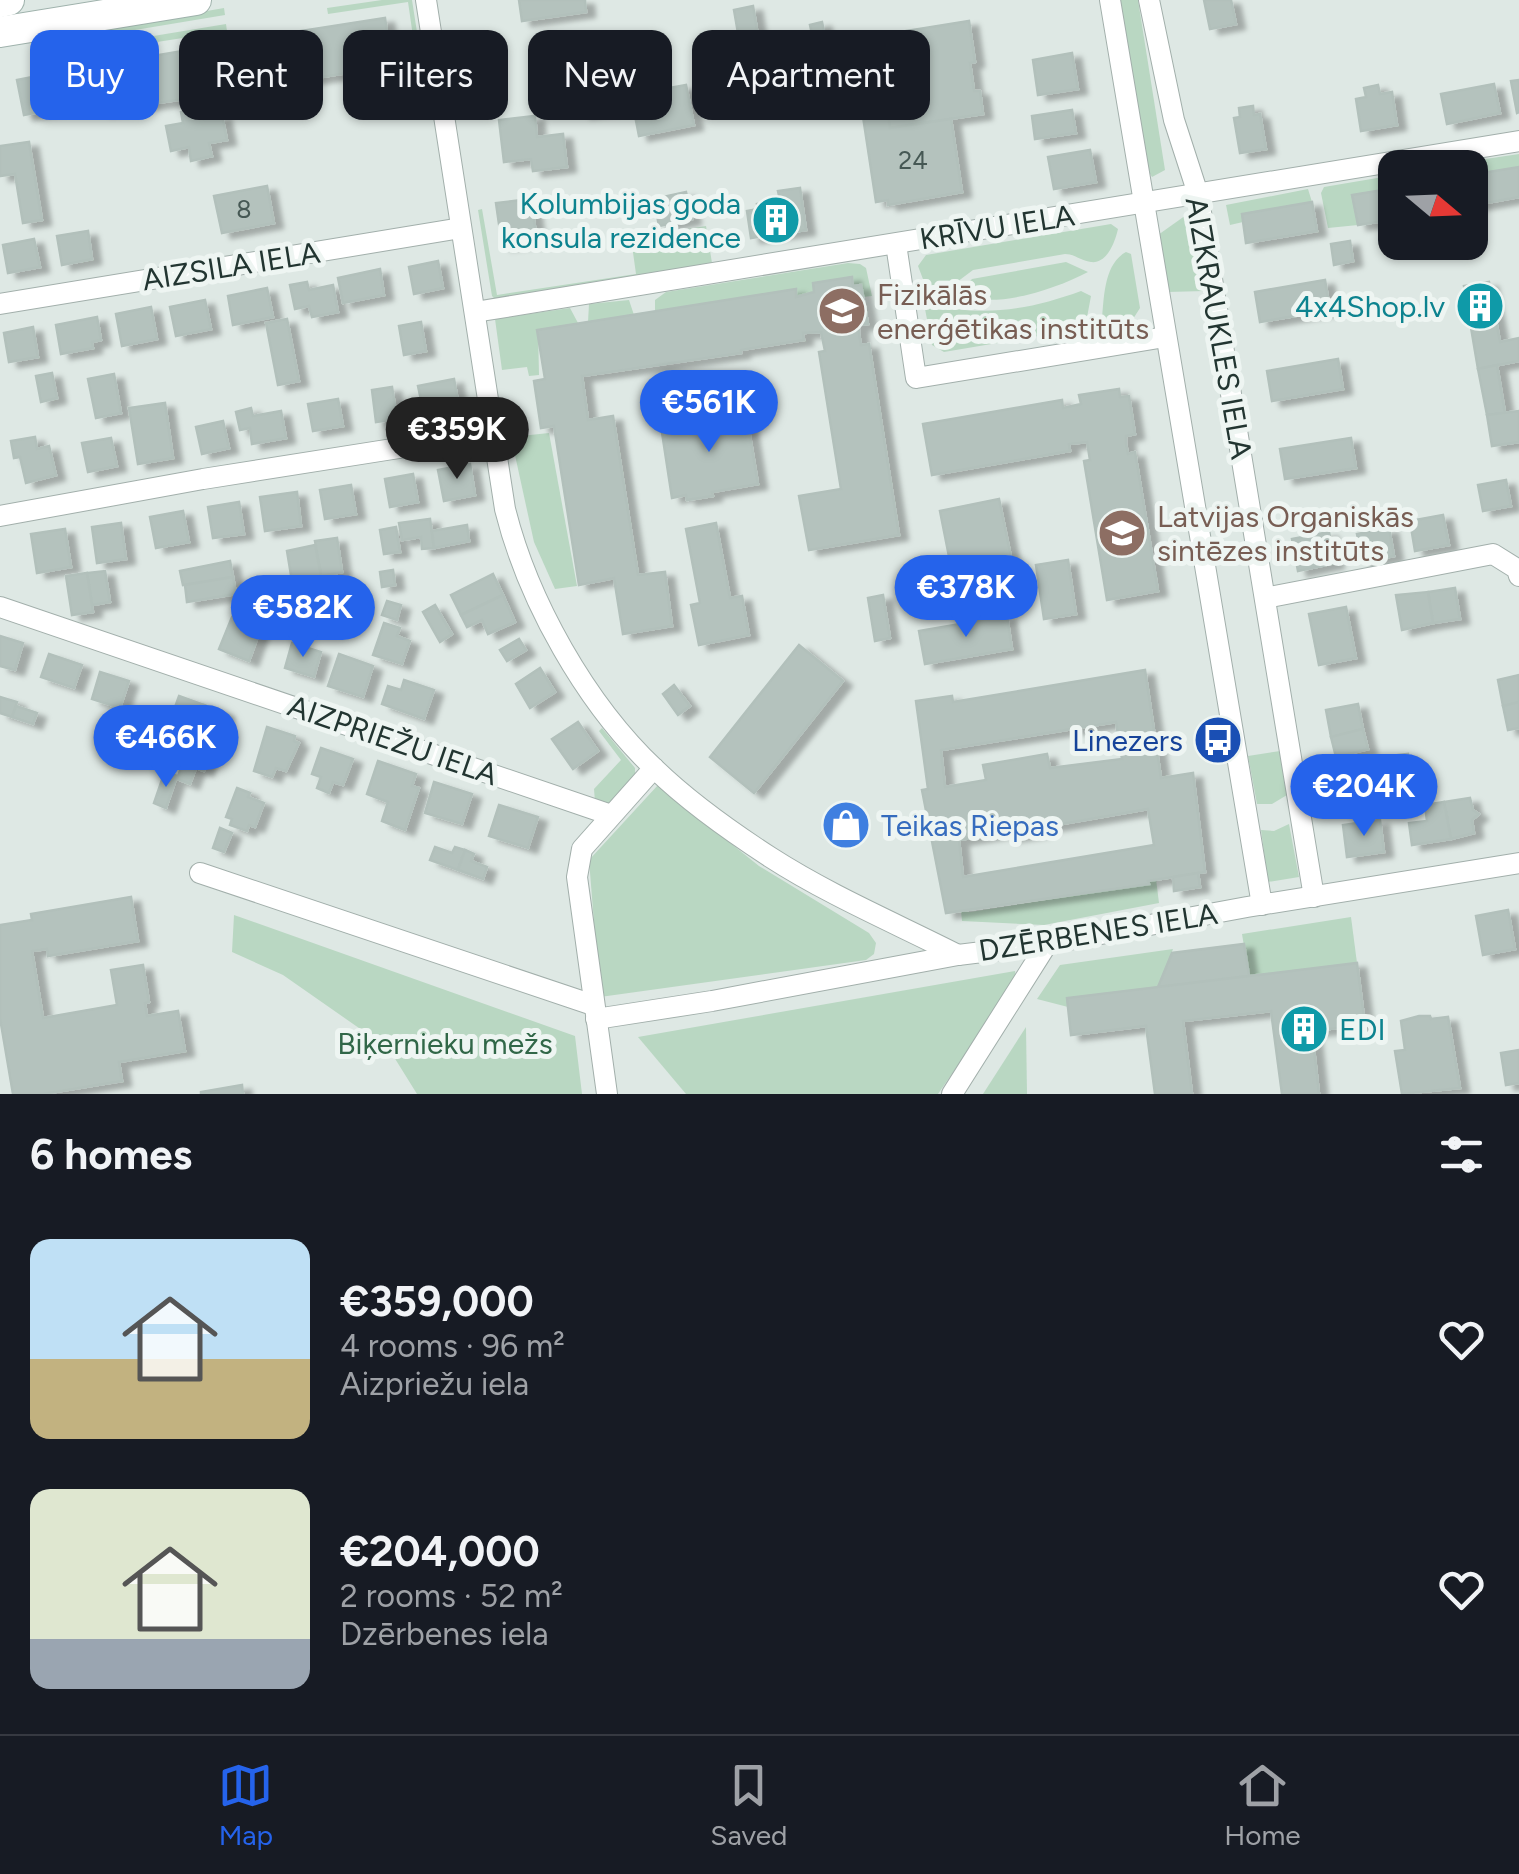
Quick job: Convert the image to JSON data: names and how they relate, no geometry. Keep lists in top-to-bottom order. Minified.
{"streets":{"street":["KRĪVU IELA","AIZSILA IELA","AIZKRAUKLES IELA","AIZPRIEŽU IELA","DZĒRBENES IELA"]},"crossings":[["KRĪVU IELA","AIZKRAUKLES IELA"],["KRĪVU IELA","DZĒRBENES IELA"],["AIZSILA IELA","DZĒRBENES IELA"],["AIZKRAUKLES IELA","DZĒRBENES IELA"]],"parks":["Biķernieku mežs"],"places":{"building":["Kolumbijas goda konsula rezidence","4x4Shop.lv","EDI"],"school or university":["Fizikālās enerģētikas institūts","Latvijas Organiskās sintēzes institūts"],"bus stop":["Linezers"],"shop":["Teikas Riepas"]},"house_numbers":["24","8"],"north":"right","page":{"chip":["Buy","Rent","Filters","New","Apartment"],"price":["€561K","€359K","€378K","€582K","€466K","€204K"],"heading":"6 homes","list":[{"name":"€359,000","note":"4 rooms · 96 m² · Aizpriežu iela"},{"name":"€204,000","note":"2 rooms · 52 m² · Dzērbenes iela"}],"tabs":["Map","Saved","Home"]}}
